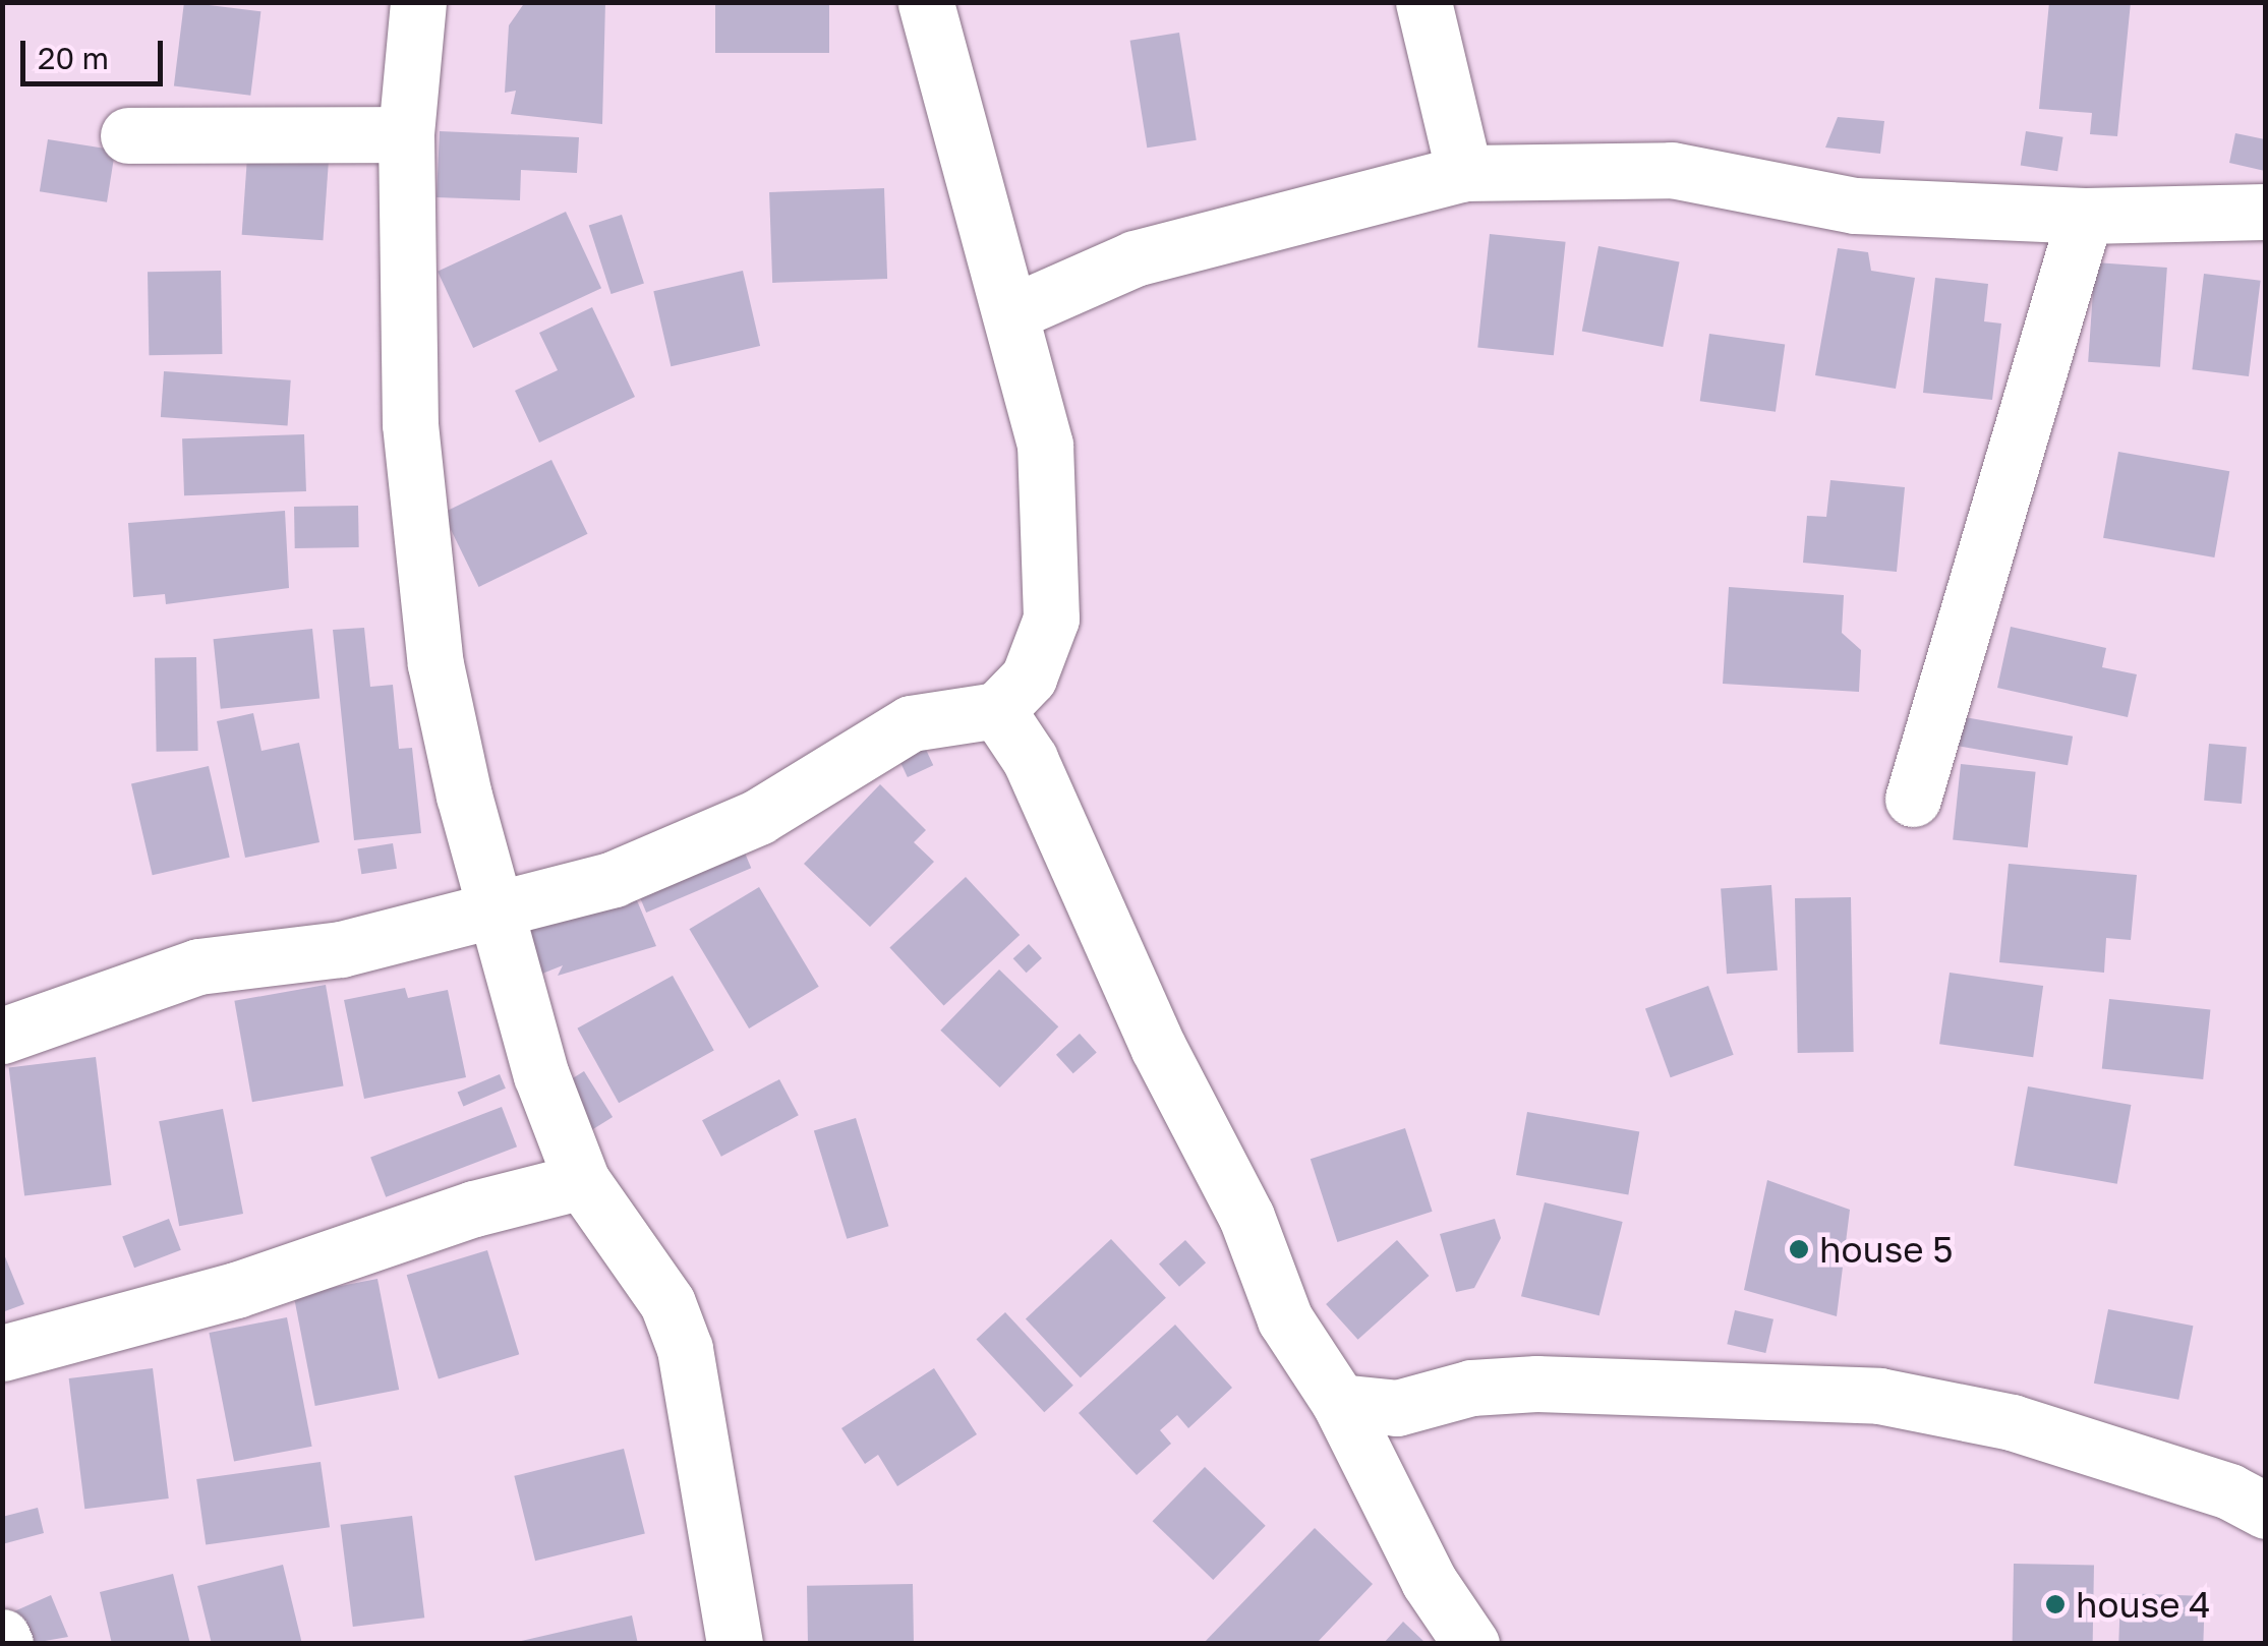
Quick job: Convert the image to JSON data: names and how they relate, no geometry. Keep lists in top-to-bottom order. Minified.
{"places":["house 5","house 4"],"scale_bar":"20 m"}
